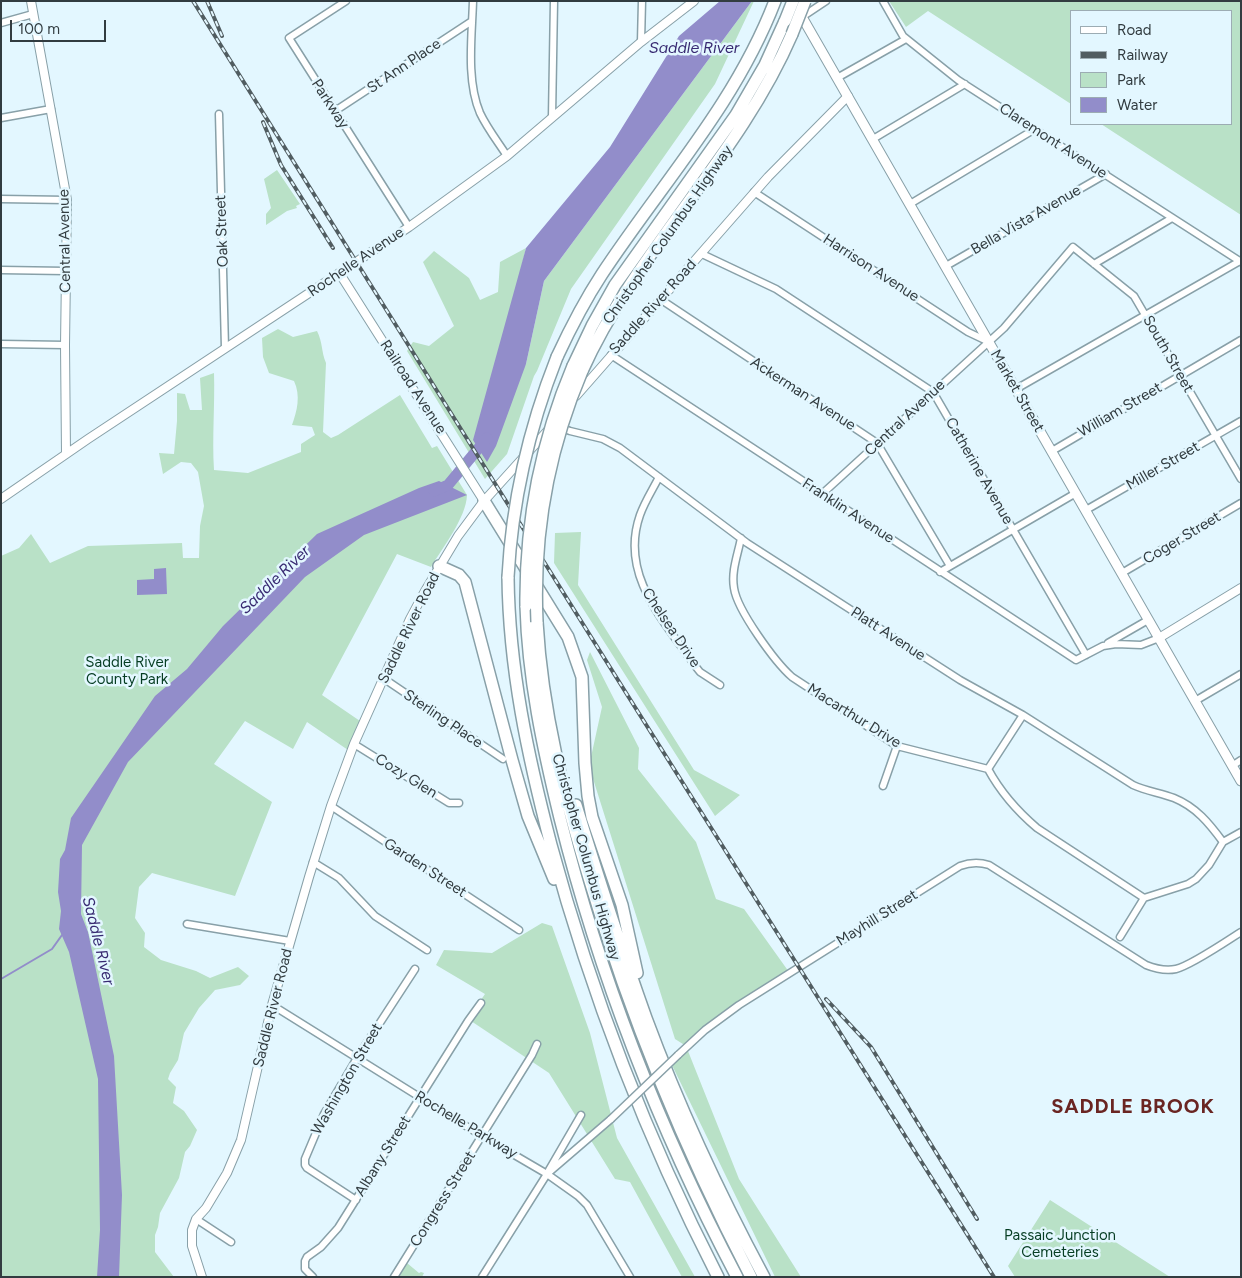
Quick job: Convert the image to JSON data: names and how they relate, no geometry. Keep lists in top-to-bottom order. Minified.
{"streets":{"highway":["Christopher Columbus Highway"],"main road":["Market Street"],"street":["St Ann Place","Parkway","Claremont Avenue","Bella Vista Avenue","Oak Street","Central Avenue","Rochelle Avenue","Harrison Avenue","Saddle River Road","South Street","Railroad Avenue","Ackerman Avenue","William Street","Miller Street","Catherine Avenue","Franklin Avenue","Coger Street","Chelsea Drive","Platt Avenue","Macarthur Drive","Sterling Place","Cozy Glen","Garden Street","Mayhill Street","Washington Street","Rochelle Parkway","Albany Street","Congress Street"]},"crossings":[["St Ann Place","Parkway"],["Parkway","Rochelle Avenue"],["Claremont Avenue","Bella Vista Avenue"],["Bella Vista Avenue","Market Street"],["Oak Street","Rochelle Avenue"],["Christopher Columbus Highway","Market Street"],["Central Avenue","Rochelle Avenue"],["Central Avenue","Harrison Avenue"],["Central Avenue","South Street"],["Central Avenue","Market Street"],["Central Avenue","Ackerman Avenue"],["Central Avenue","Catherine Avenue"],["Central Avenue","Franklin Avenue"],["Rochelle Avenue","Railroad Avenue"],["Harrison Avenue","Saddle River Road"],["Harrison Avenue","Market Street"],["Saddle River Road","Railroad Avenue"],["Saddle River Road","Market Street"],["Saddle River Road","Ackerman Avenue"],["Saddle River Road","Catherine Avenue"],["Saddle River Road","Franklin Avenue"],["Saddle River Road","Platt Avenue"],["Saddle River Road","Sterling Place"],["Saddle River Road","Cozy Glen"],["Saddle River Road","Garden Street"],["Saddle River Road","Rochelle Parkway"],["South Street","William Street"],["South Street","Miller Street"],["Market Street","William Street"],["Market Street","Miller Street"],["Market Street","Coger Street"],["Catherine Avenue","Franklin Avenue"],["Chelsea Drive","Platt Avenue"],["Platt Avenue","Macarthur Drive"],["Mayhill Street","Rochelle Parkway"],["Washington Street","Rochelle Parkway"],["Washington Street","Albany Street"],["Rochelle Parkway","Albany Street"],["Rochelle Parkway","Congress Street"]],"districts":["SADDLE BROOK"],"water":["Saddle River"],"parks":["Saddle River County Park","Passaic Junction Cemeteries"],"legend":["Road","Railway","Park","Water"],"scale_bar":"100 m"}
